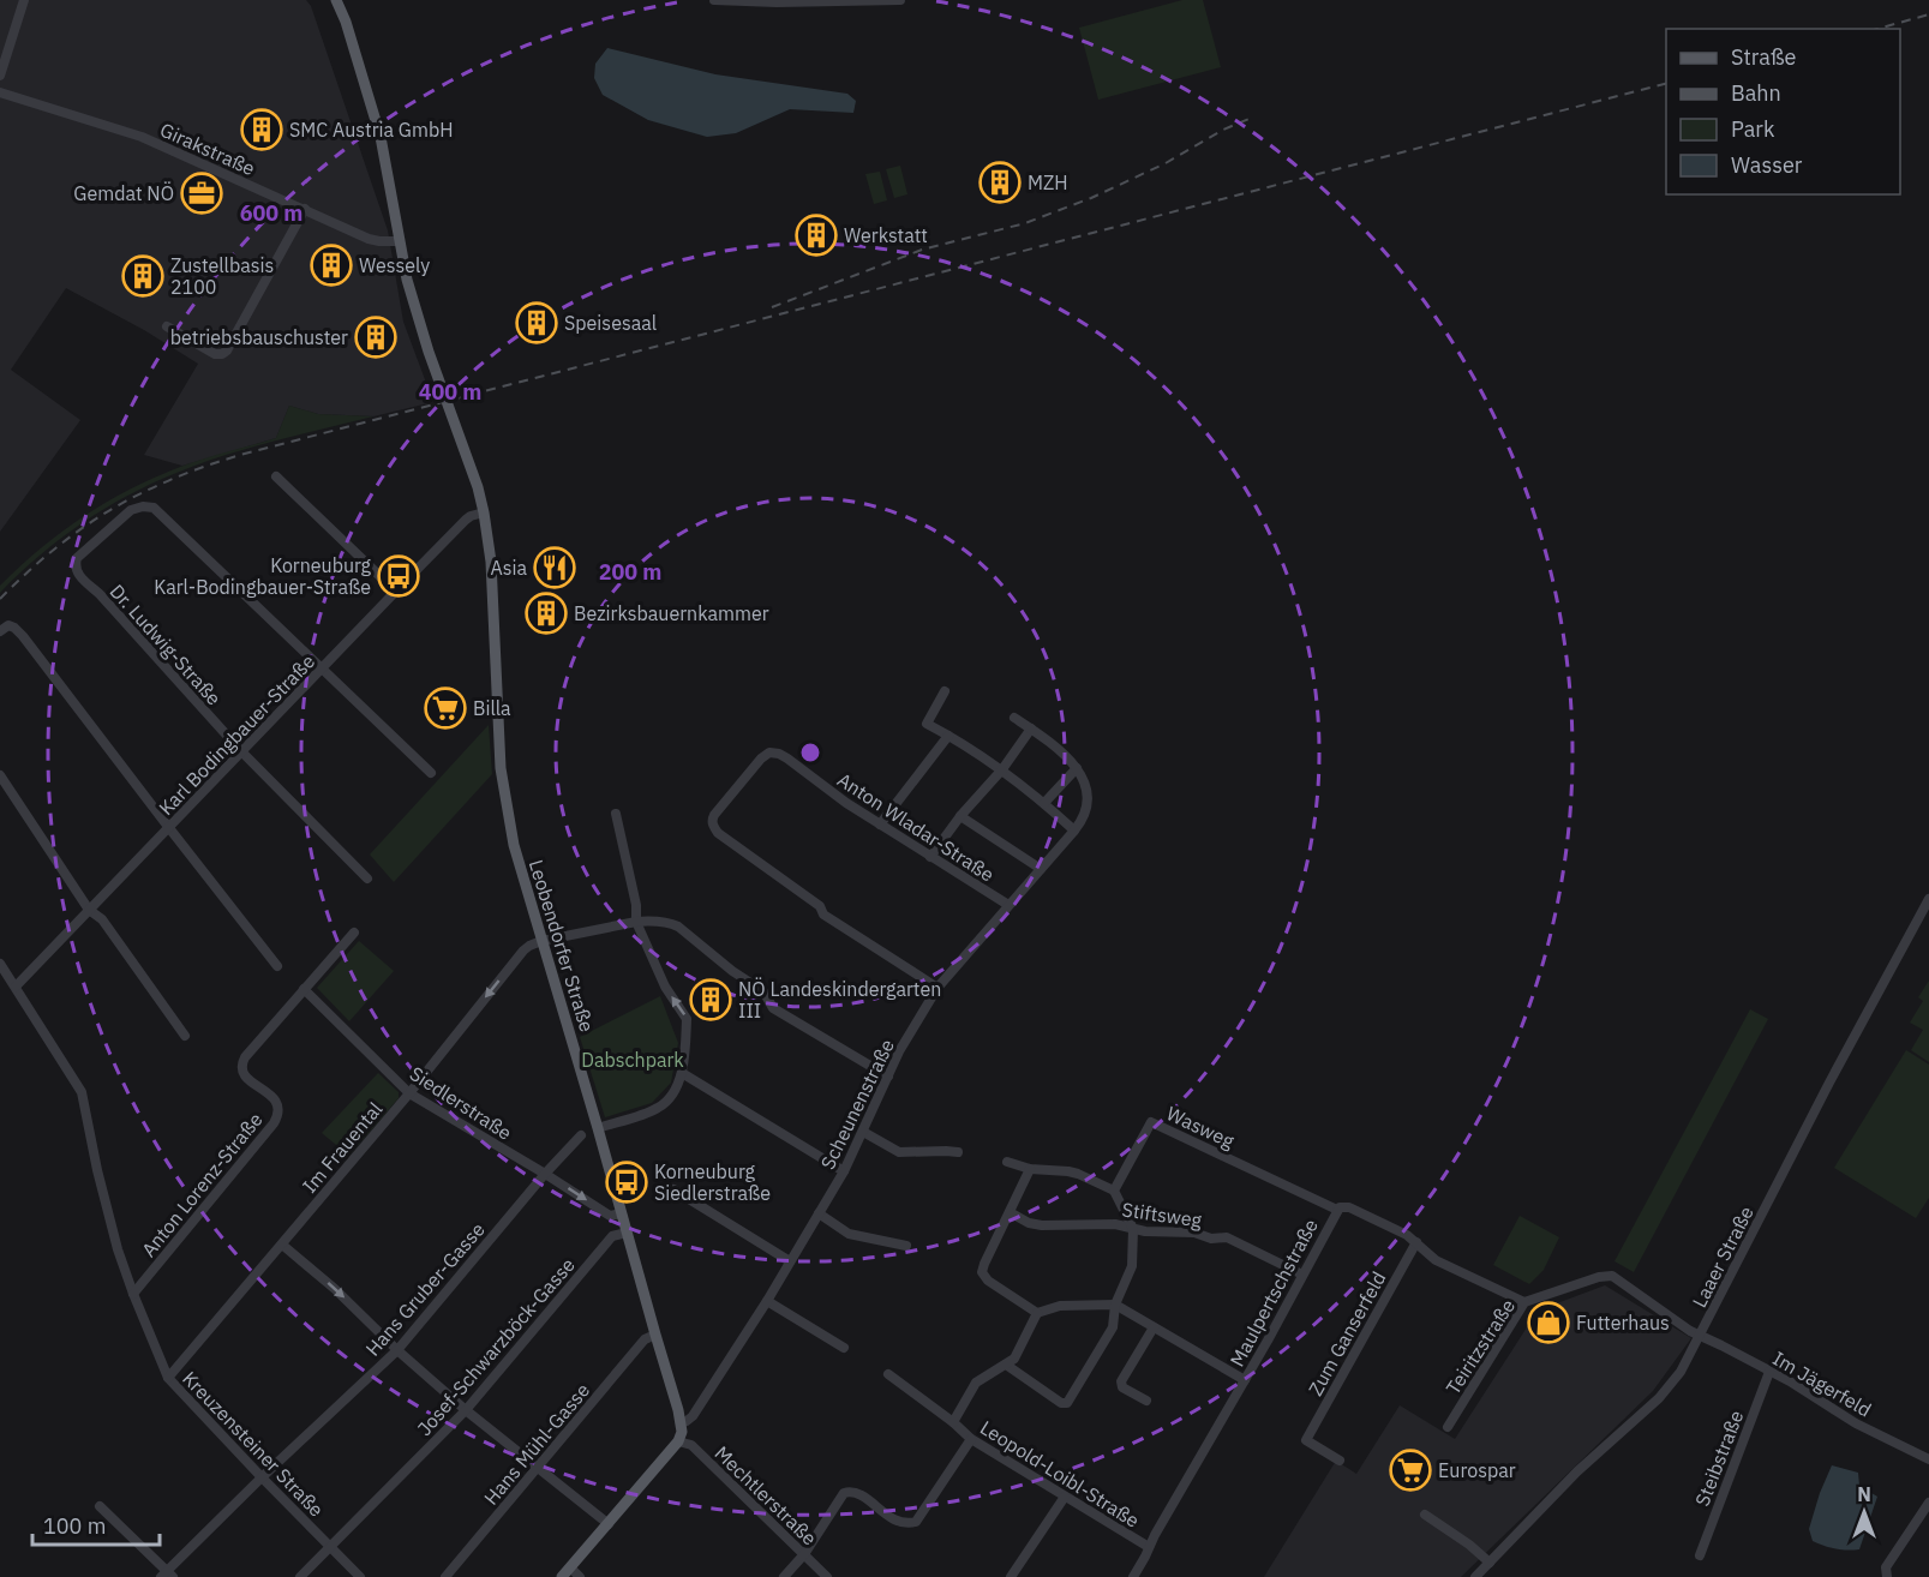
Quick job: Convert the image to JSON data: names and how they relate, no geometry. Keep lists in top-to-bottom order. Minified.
{"streets":{"main road":["Leobendorfer Straße"],"street":["Girakstraße","Dr. Ludwig-Straße","Karl Bodingbauer-Straße","Anton Wladar-Straße","Siedlerstraße","Scheunenstraße","Wasweg","Im Frauental","Anton Lorenz-Straße","Stiftsweg","Laaer Straße","Hans Gruber-Gasse","Maulpertschstraße","Zum Ganserfeld","Josef-Schwarzböck-Gasse","Teiritzstraße","Im Jägerfeld","Kreuzensteiner Straße","Hans Mühl-Gasse","Steibstraße","Leopold-Loibl-Straße","Mechtlerstraße"]},"crossings":[["Girakstraße","Leobendorfer Straße"],["Dr. Ludwig-Straße","Karl Bodingbauer-Straße"],["Karl Bodingbauer-Straße","Leobendorfer Straße"],["Karl Bodingbauer-Straße","Kreuzensteiner Straße"],["Anton Wladar-Straße","Scheunenstraße"],["Leobendorfer Straße","Siedlerstraße"],["Leobendorfer Straße","Scheunenstraße"],["Leobendorfer Straße","Im Frauental"],["Leobendorfer Straße","Josef-Schwarzböck-Gasse"],["Leobendorfer Straße","Hans Mühl-Gasse"],["Leobendorfer Straße","Mechtlerstraße"],["Siedlerstraße","Im Frauental"],["Siedlerstraße","Anton Lorenz-Straße"],["Siedlerstraße","Hans Gruber-Gasse"],["Wasweg","Maulpertschstraße"],["Im Frauental","Kreuzensteiner Straße"],["Anton Lorenz-Straße","Kreuzensteiner Straße"],["Stiftsweg","Maulpertschstraße"],["Laaer Straße","Teiritzstraße"],["Laaer Straße","Im Jägerfeld"],["Hans Gruber-Gasse","Kreuzensteiner Straße"],["Maulpertschstraße","Zum Ganserfeld"],["Maulpertschstraße","Teiritzstraße"],["Maulpertschstraße","Leopold-Loibl-Straße"],["Josef-Schwarzböck-Gasse","Kreuzensteiner Straße"],["Teiritzstraße","Im Jägerfeld"],["Im Jägerfeld","Steibstraße"]],"parks":["Dabschpark"],"places":{"building":["SMC Austria GmbH","MZH","Werkstatt","Wessely","Zustellbasis 2100","Speisesaal","betriebsbauschuster","Bezirksbauernkammer","NÖ Landeskindergarten III"],"office":["Gemdat NÖ"],"restaurant":["Asia"],"bus stop":["Korneuburg Karl-Bodingbauer-Straße","Korneuburg Siedlerstraße"],"supermarket":["Billa","Eurospar"],"shop":["Futterhaus"]},"legend":["Straße","Bahn","Park","Wasser"],"scale_bar":"100 m","north":"top","rings":["600 m","400 m","200 m"]}
